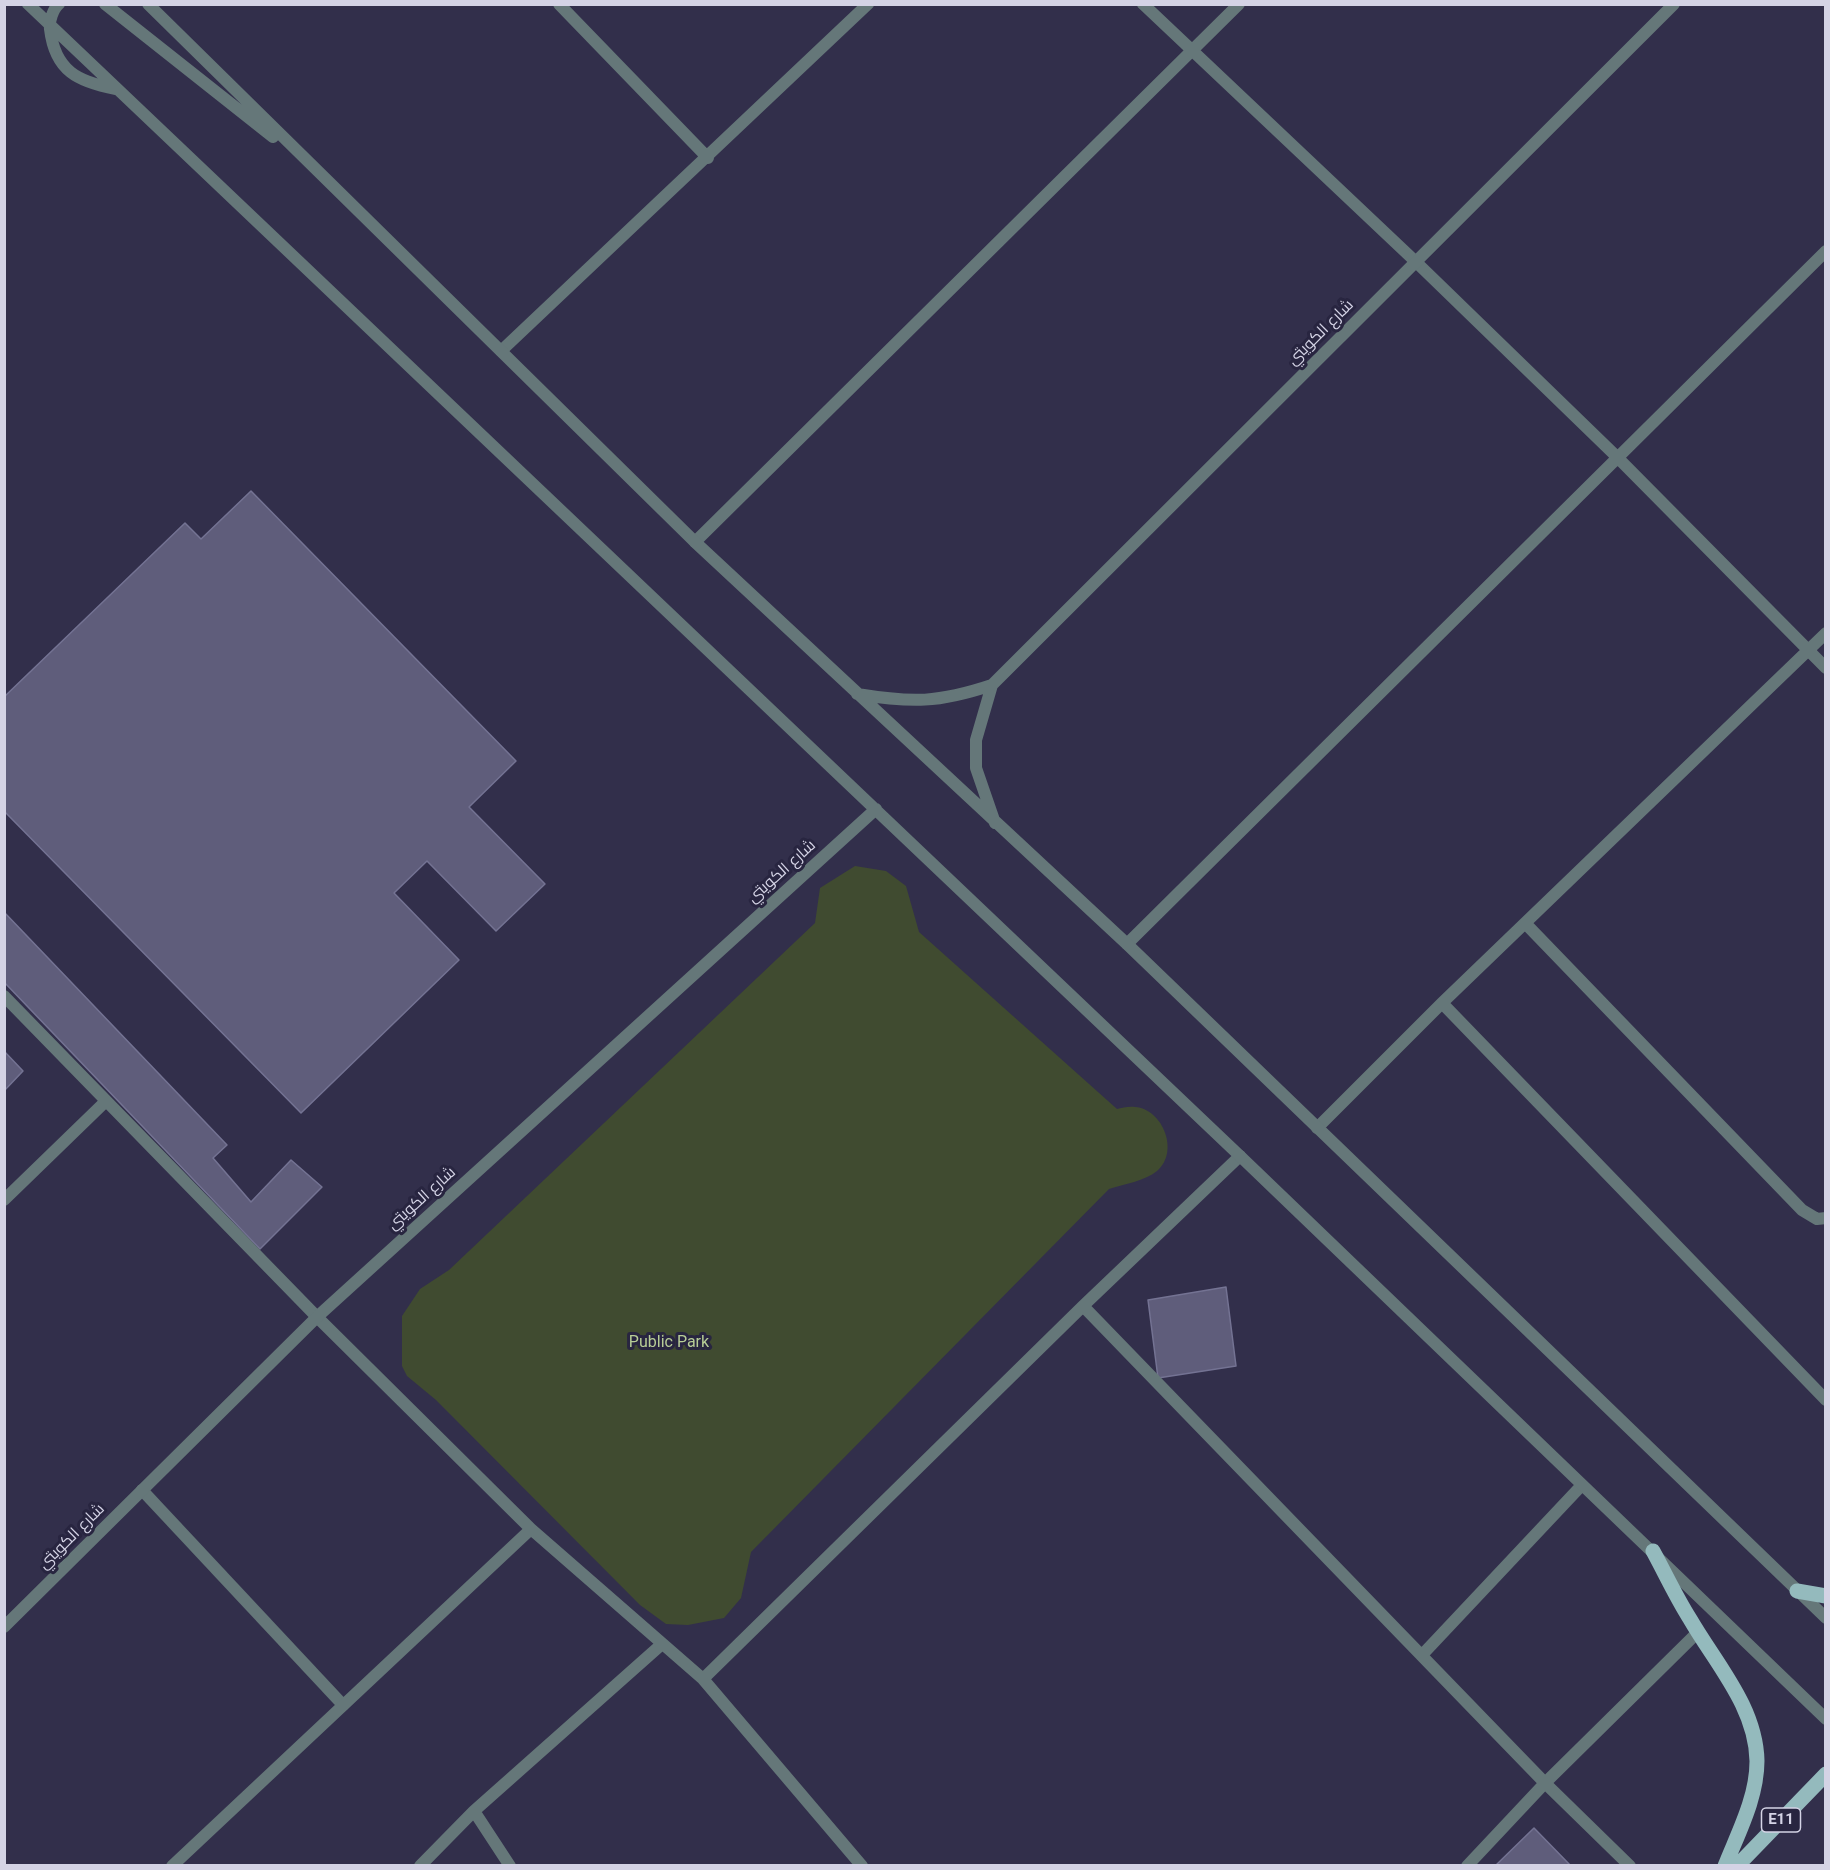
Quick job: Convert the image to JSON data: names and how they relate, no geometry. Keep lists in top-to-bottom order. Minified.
{"streets":{"main road":["E11"],"street":["شارع الكويتي"]},"parks":["Public Park"]}
